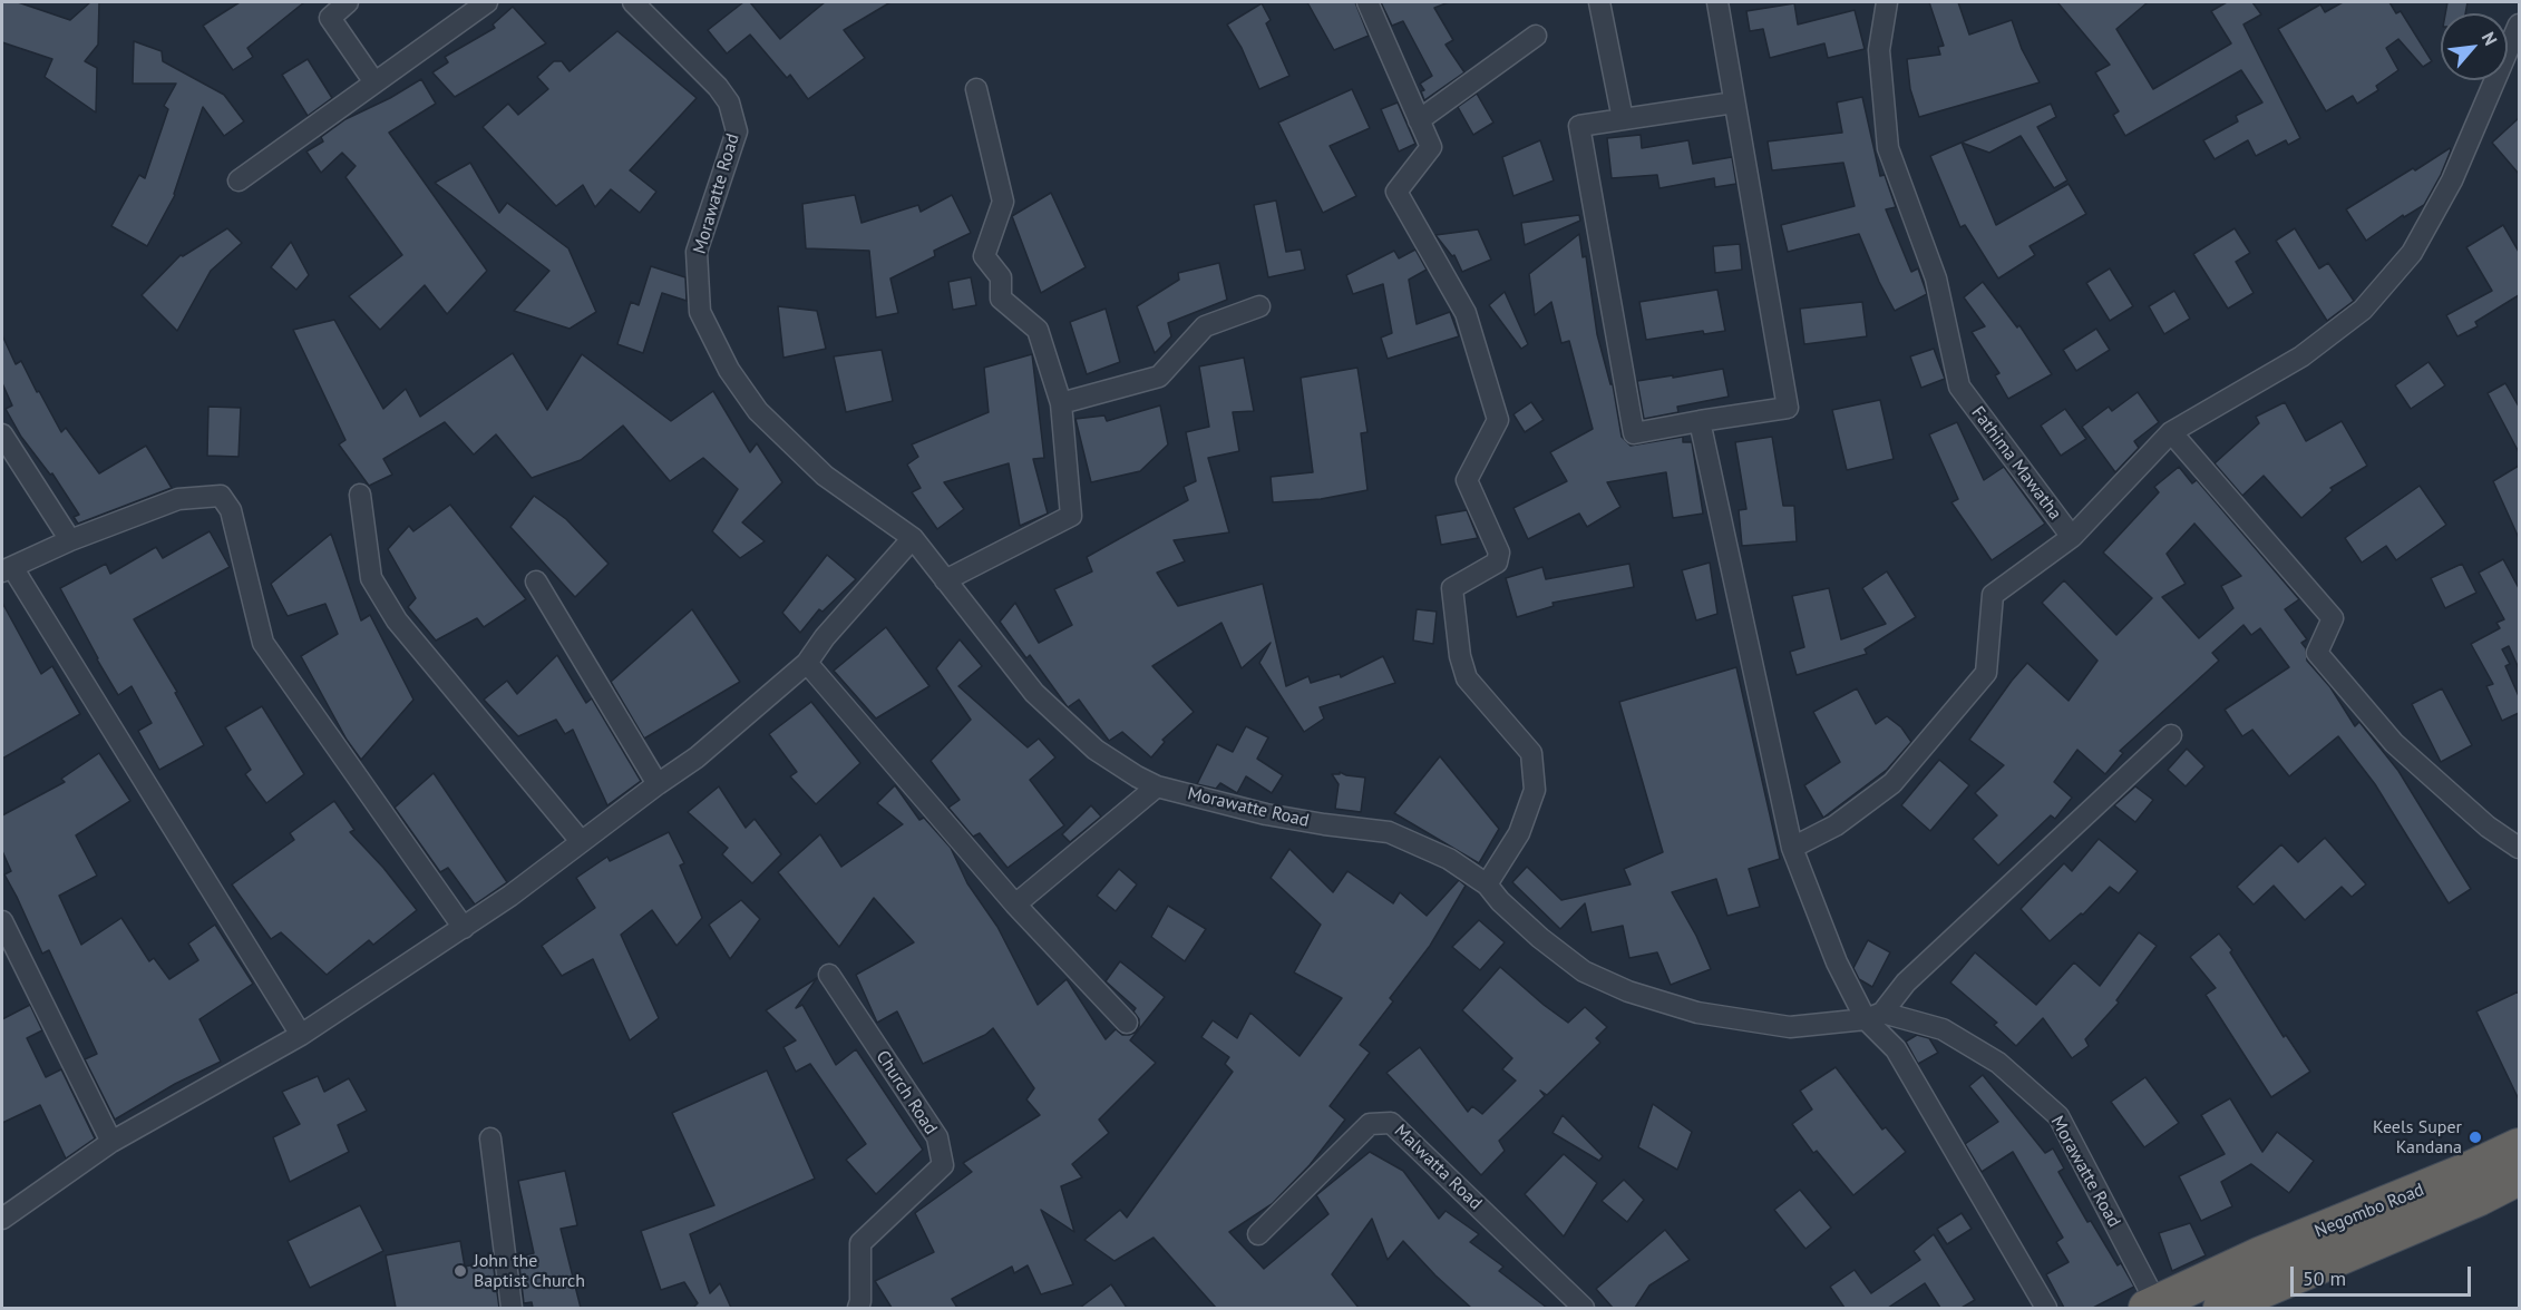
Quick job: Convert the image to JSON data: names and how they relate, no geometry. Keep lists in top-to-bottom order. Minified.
{"streets":{"highway":["Negombo Road"],"street":["Morawatte Road","Fathima Mawatha","Church Road","Malwatta Road"]},"crossings":[["Morawatte Road","Negombo Road"]],"places":["Keels Super Kandana","John the Baptist Church"],"scale_bar":"50 m","north":"top right"}
